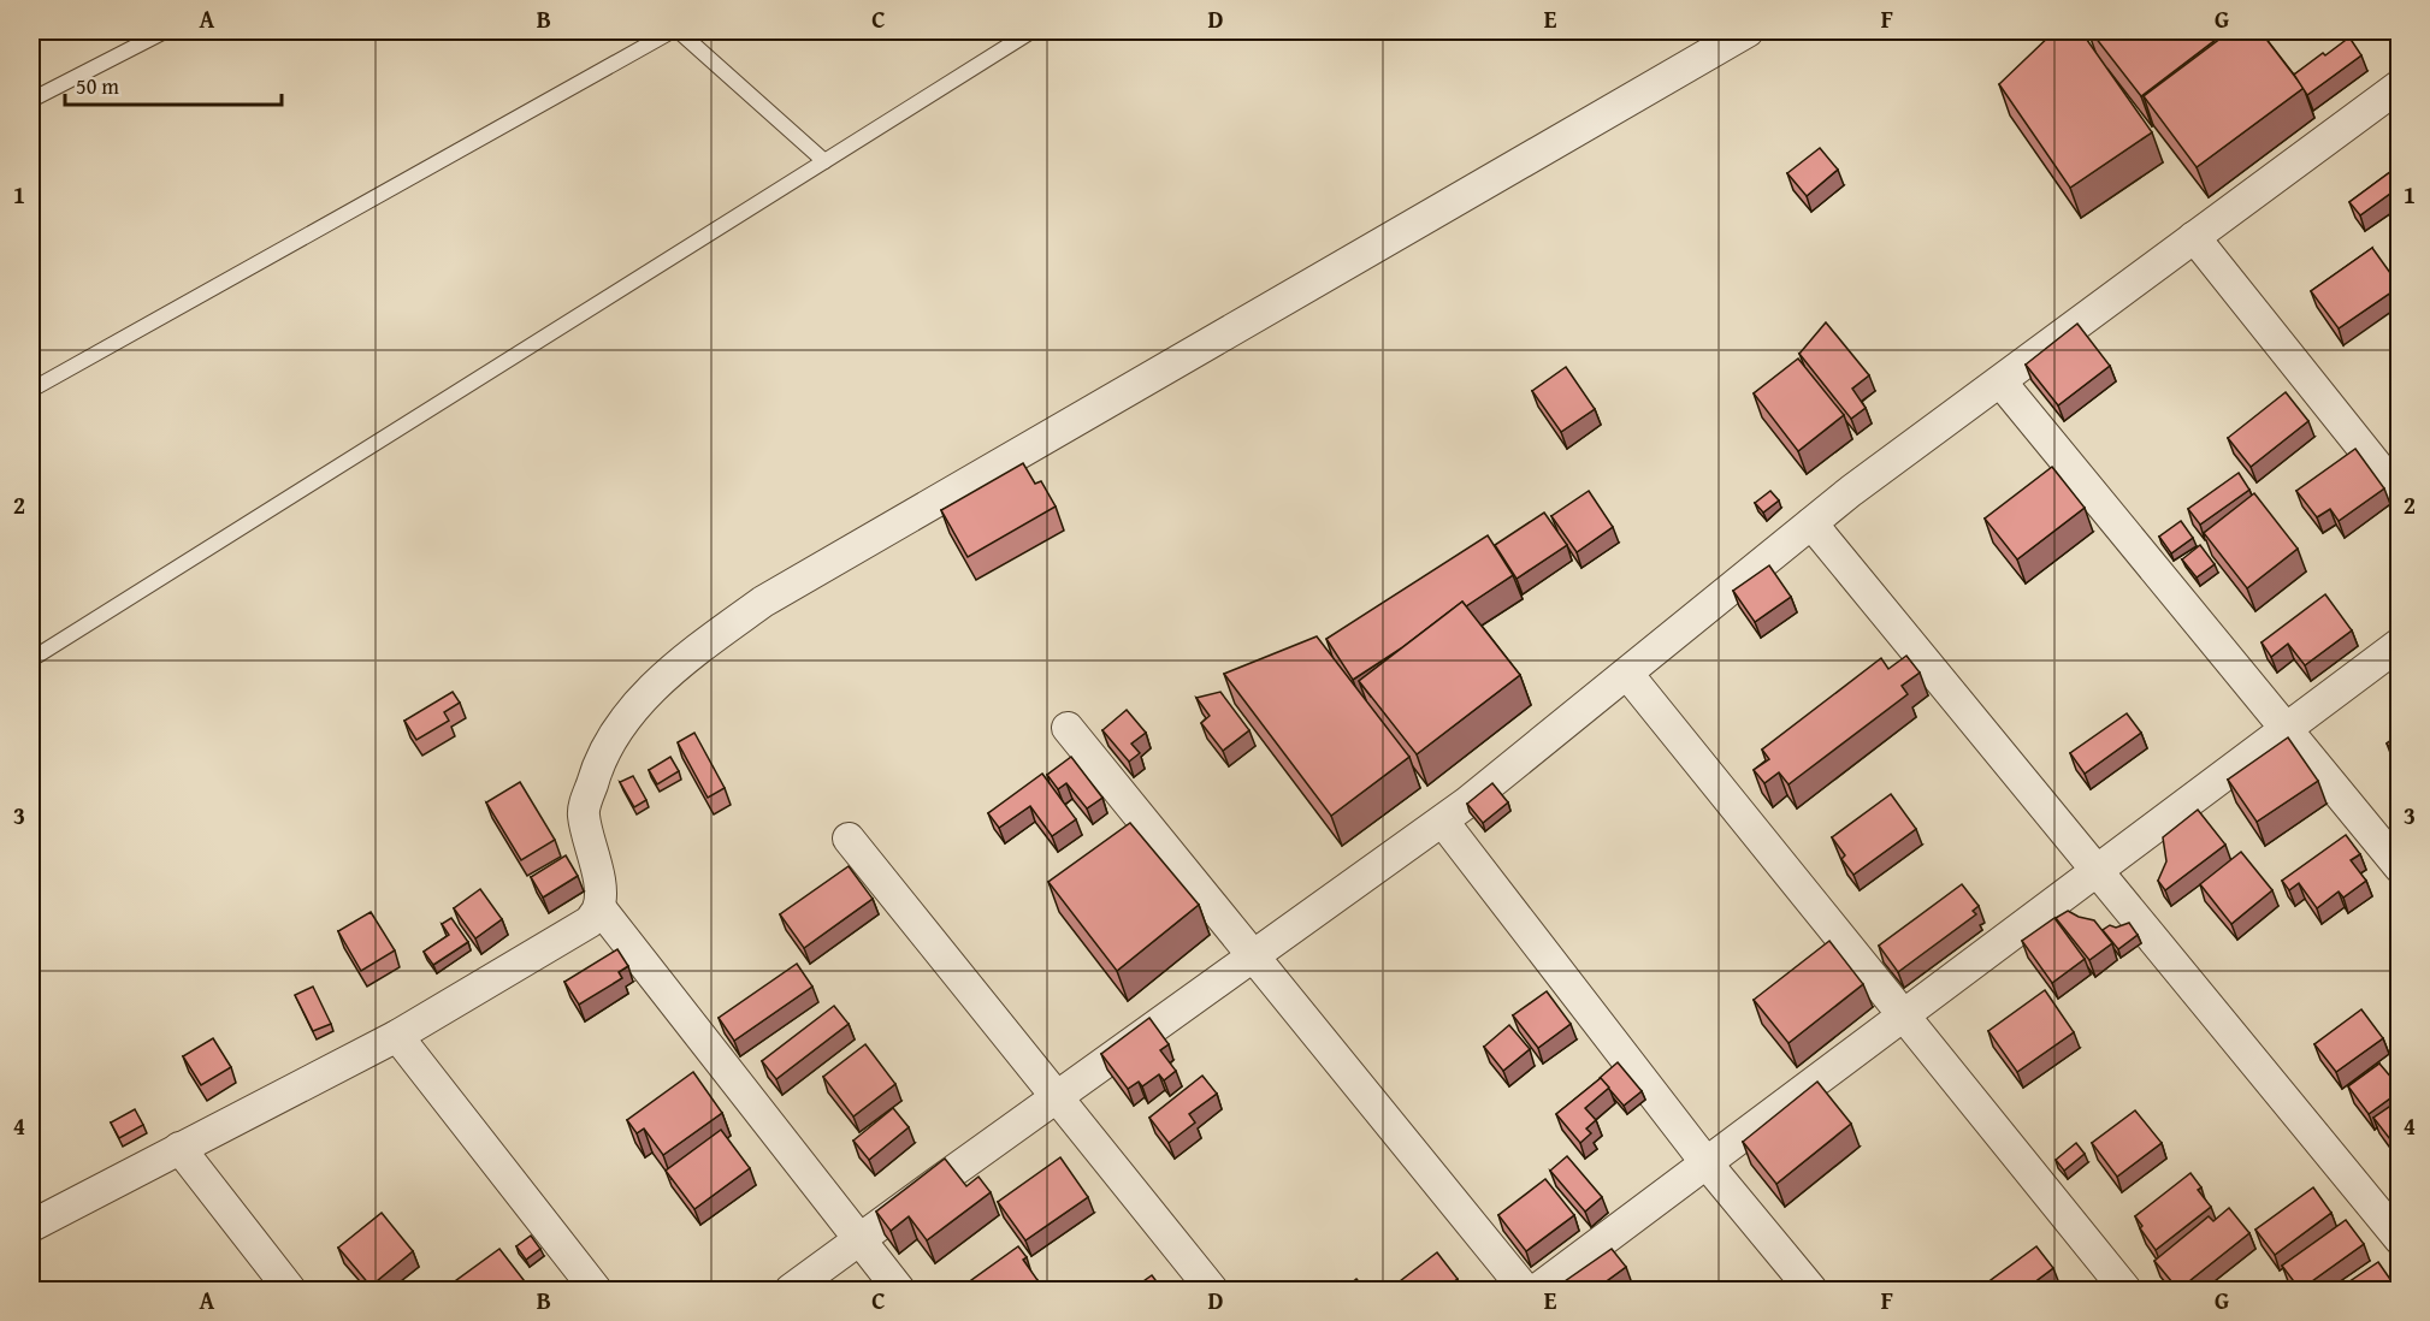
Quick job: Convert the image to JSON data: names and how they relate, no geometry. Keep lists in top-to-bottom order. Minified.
{"scale_bar":"50 m","grid":{"columns":["A","B","C","D","E","F","G"],"rows":["1","2","3","4"]}}
